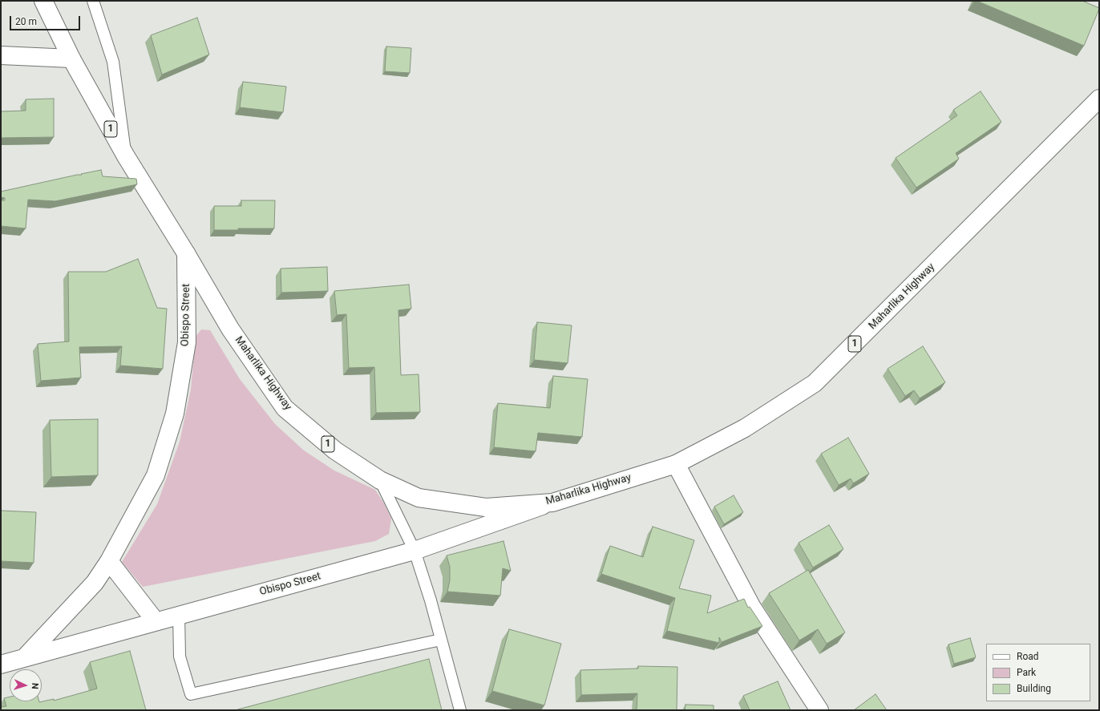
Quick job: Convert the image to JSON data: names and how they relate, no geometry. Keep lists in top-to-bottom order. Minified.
{"streets":{"main road":["1","Maharlika Highway","Obispo Street"]},"crossings":[["Maharlika Highway","Obispo Street"]],"legend":["Road","Park","Building"],"scale_bar":"20 m","north":"right"}
